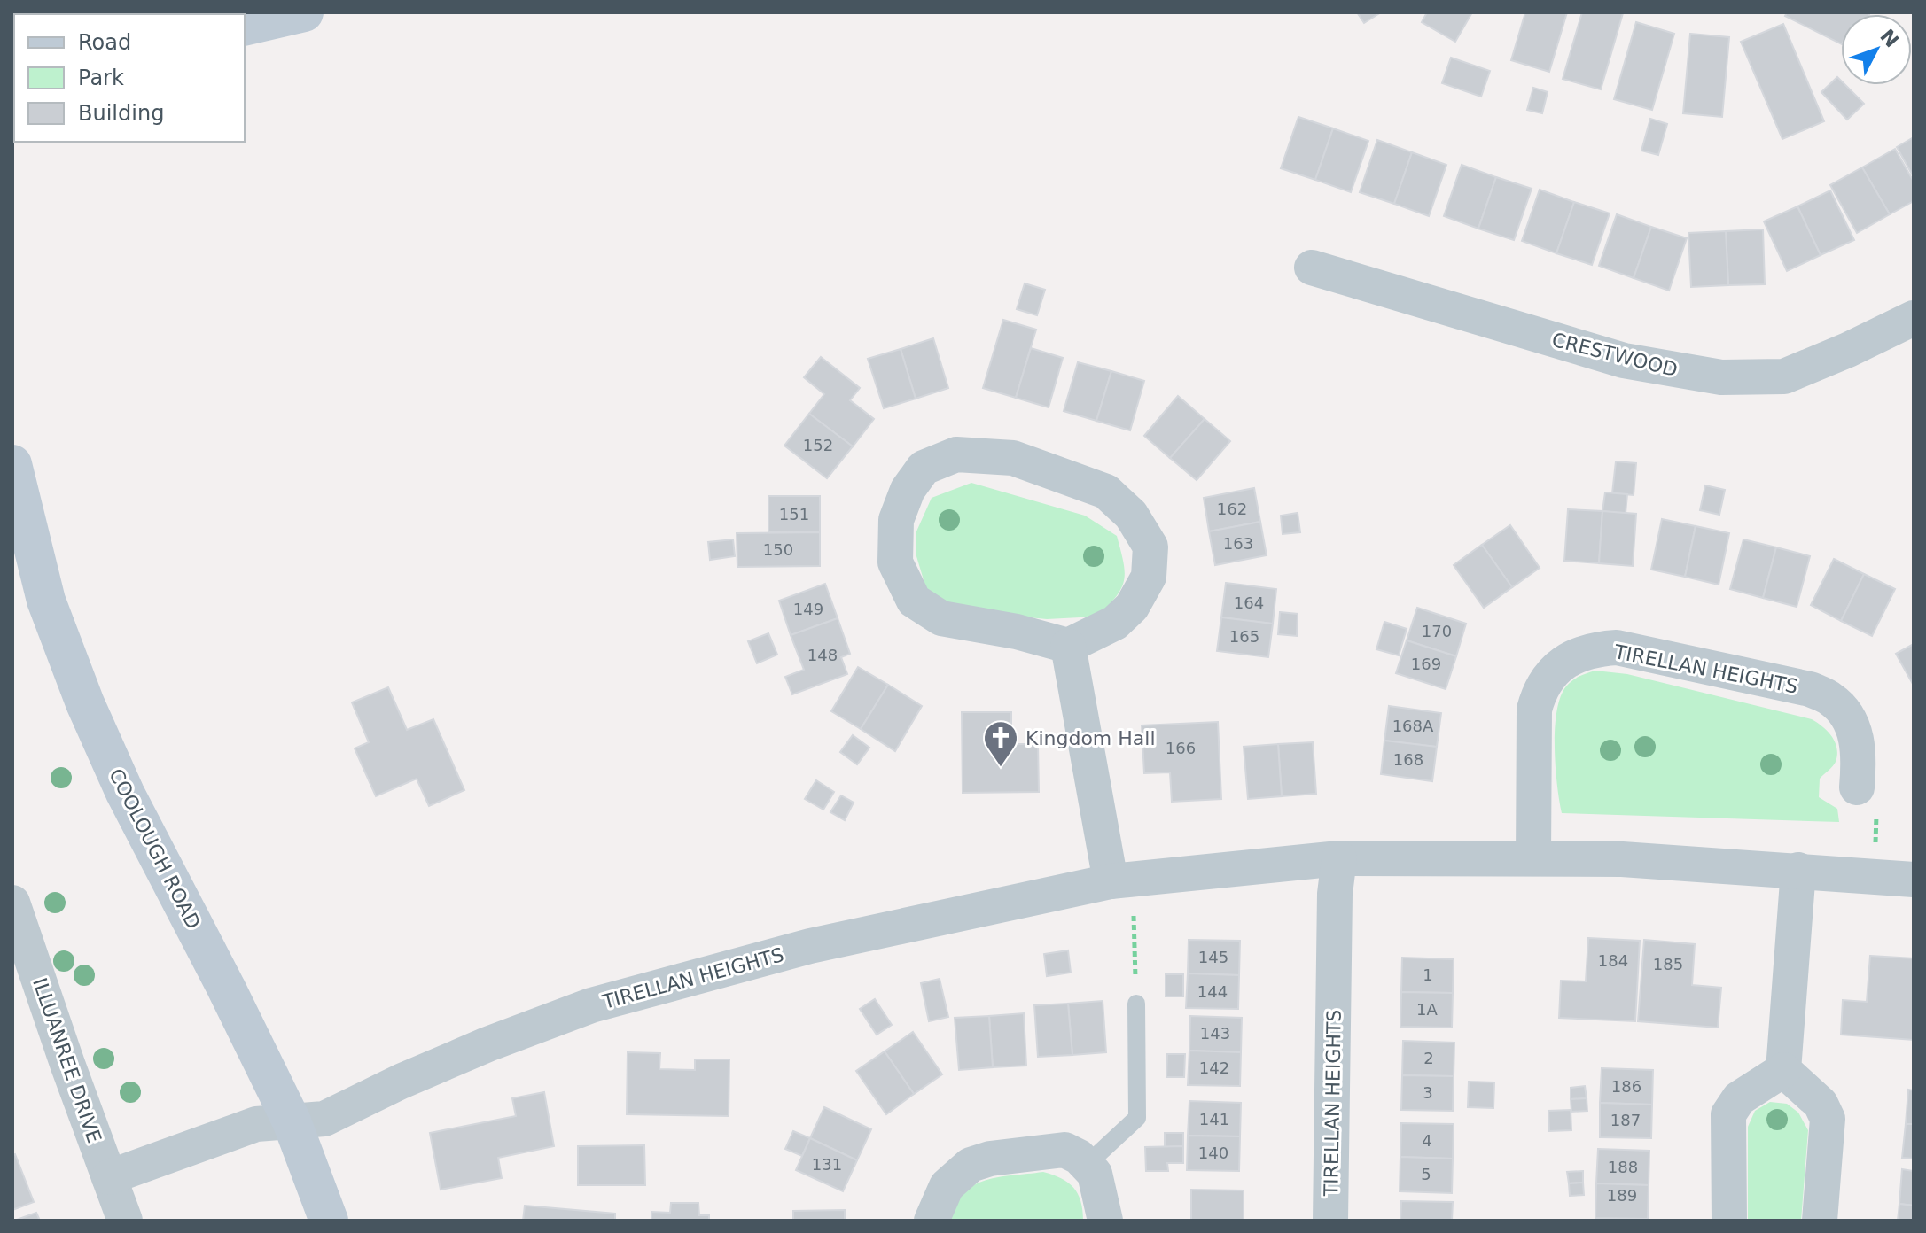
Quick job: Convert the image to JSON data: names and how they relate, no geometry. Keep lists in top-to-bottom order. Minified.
{"streets":{"street":["CRESTWOOD","TIRELLAN HEIGHTS","COOLOUGH ROAD","ILLUANREE DRIVE"]},"crossings":[["TIRELLAN HEIGHTS","COOLOUGH ROAD"]],"places":{"church":["Kingdom Hall"]},"house_numbers":["152","162","151","163","150","164","149","170","165","148","169","168A","166","168","145","184","185","1","144","1A","143","2","142","186","3","141","187","4","140","131","188","5","189"],"legend":["Road","Park","Building"],"north":"top right"}
